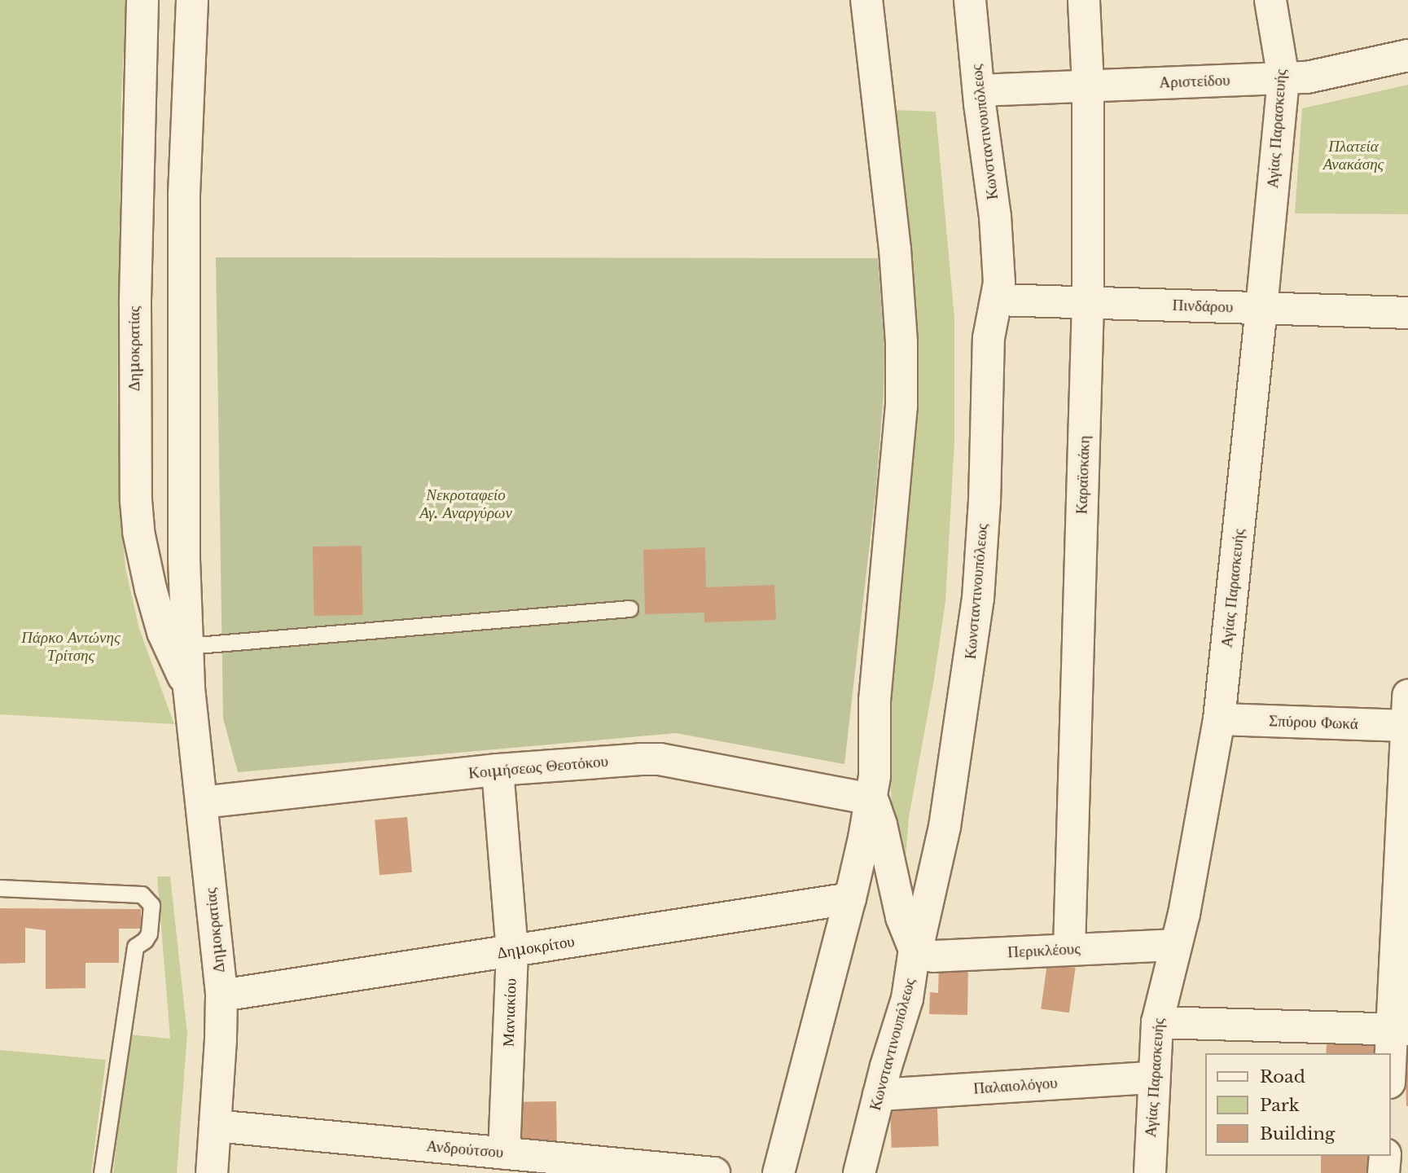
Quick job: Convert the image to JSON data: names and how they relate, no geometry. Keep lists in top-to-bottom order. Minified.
{"streets":{"street":["Αριστείδου","Αγίας Παρασκευής","Κωνσταντινουπόλεως","Πινδάρου","Δημοκρατίας","Καραϊσκάκη","Σπύρου Φωκά","Κοιμήσεως Θεοτόκου","Δημοκρίτου","Περικλέους","Μανιακίου","Παλαιολόγου","Ανδρούτσου"]},"crossings":[["Αριστείδου","Αγίας Παρασκευής"],["Αριστείδου","Κωνσταντινουπόλεως"],["Αριστείδου","Καραϊσκάκη"],["Αγίας Παρασκευής","Πινδάρου"],["Αγίας Παρασκευής","Σπύρου Φωκά"],["Αγίας Παρασκευής","Περικλέους"],["Αγίας Παρασκευής","Παλαιολόγου"],["Κωνσταντινουπόλεως","Πινδάρου"],["Κωνσταντινουπόλεως","Περικλέους"],["Κωνσταντινουπόλεως","Παλαιολόγου"],["Πινδάρου","Καραϊσκάκη"],["Δημοκρατίας","Κοιμήσεως Θεοτόκου"],["Δημοκρατίας","Δημοκρίτου"],["Δημοκρατίας","Ανδρούτσου"],["Καραϊσκάκη","Περικλέους"],["Κοιμήσεως Θεοτόκου","Μανιακίου"],["Δημοκρίτου","Μανιακίου"],["Μανιακίου","Ανδρούτσου"]],"parks":["Πλατεία Ανακάσης","Νεκροταφείο Αγ. Αναργύρων","Πάρκο Αντώνης Τρίτσης"],"legend":["Road","Park","Building"]}
